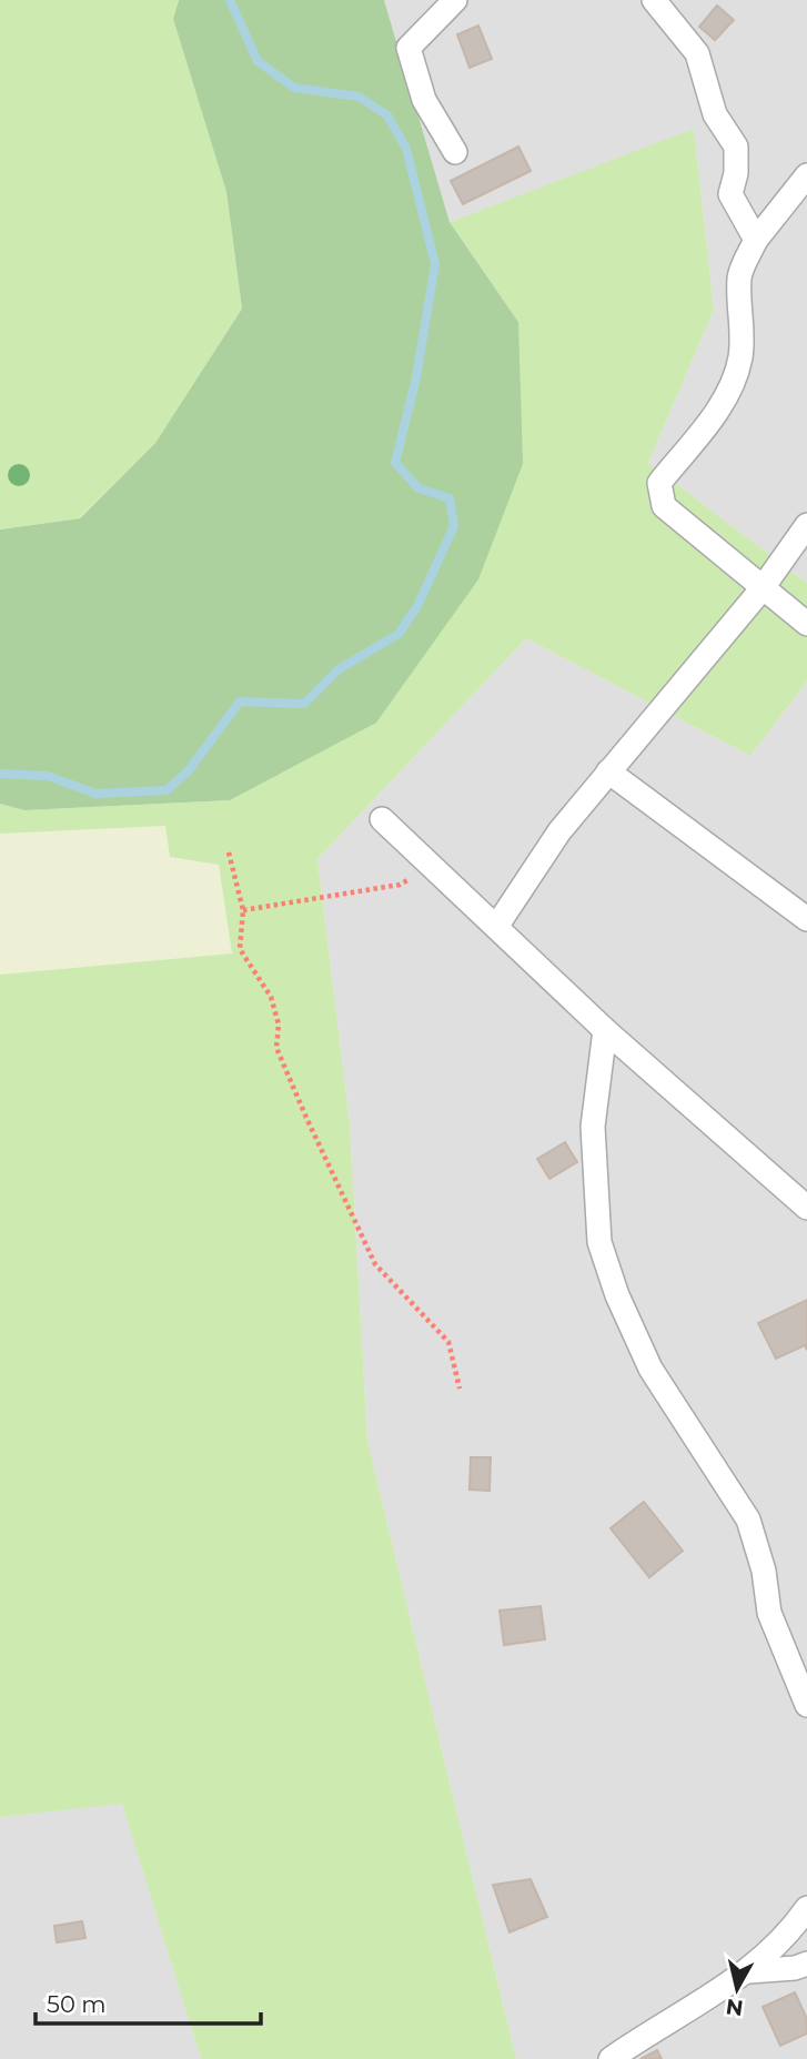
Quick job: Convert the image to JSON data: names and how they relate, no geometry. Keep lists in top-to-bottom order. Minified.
{"scale_bar":"50 m","north":"bottom"}
